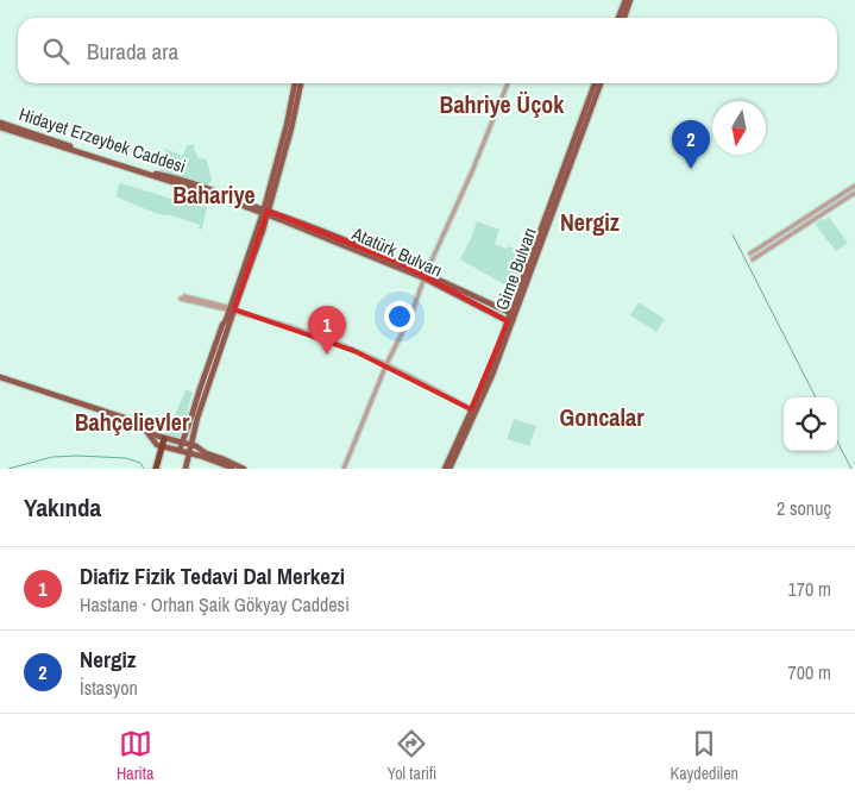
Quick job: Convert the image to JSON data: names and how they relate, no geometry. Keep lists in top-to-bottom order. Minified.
{"streets":{"main road":["Hidayet Erzeybek Caddesi","Atatürk Bulvarı","Girne Bulvarı"]},"crossings":[["Hidayet Erzeybek Caddesi","Atatürk Bulvarı"],["Atatürk Bulvarı","Girne Bulvarı"]],"districts":["Bahriye Üçok","Bahariye","Nergiz","Goncalar","Bahçelievler"],"north":"bottom","page":{"search":"Burada ara","pins":["2","1"],"heading":["Yakında","2 sonuç"],"list":[{"mark":"1","name":"Diafiz Fizik Tedavi Dal Merkezi","note":"Hastane · Orhan Şaik Gökyay Caddesi","value":"170 m"},{"mark":"2","name":"Nergiz","note":"İstasyon","value":"700 m"}],"nav":["Harita","Yol tarifi","Kaydedilen"]}}
